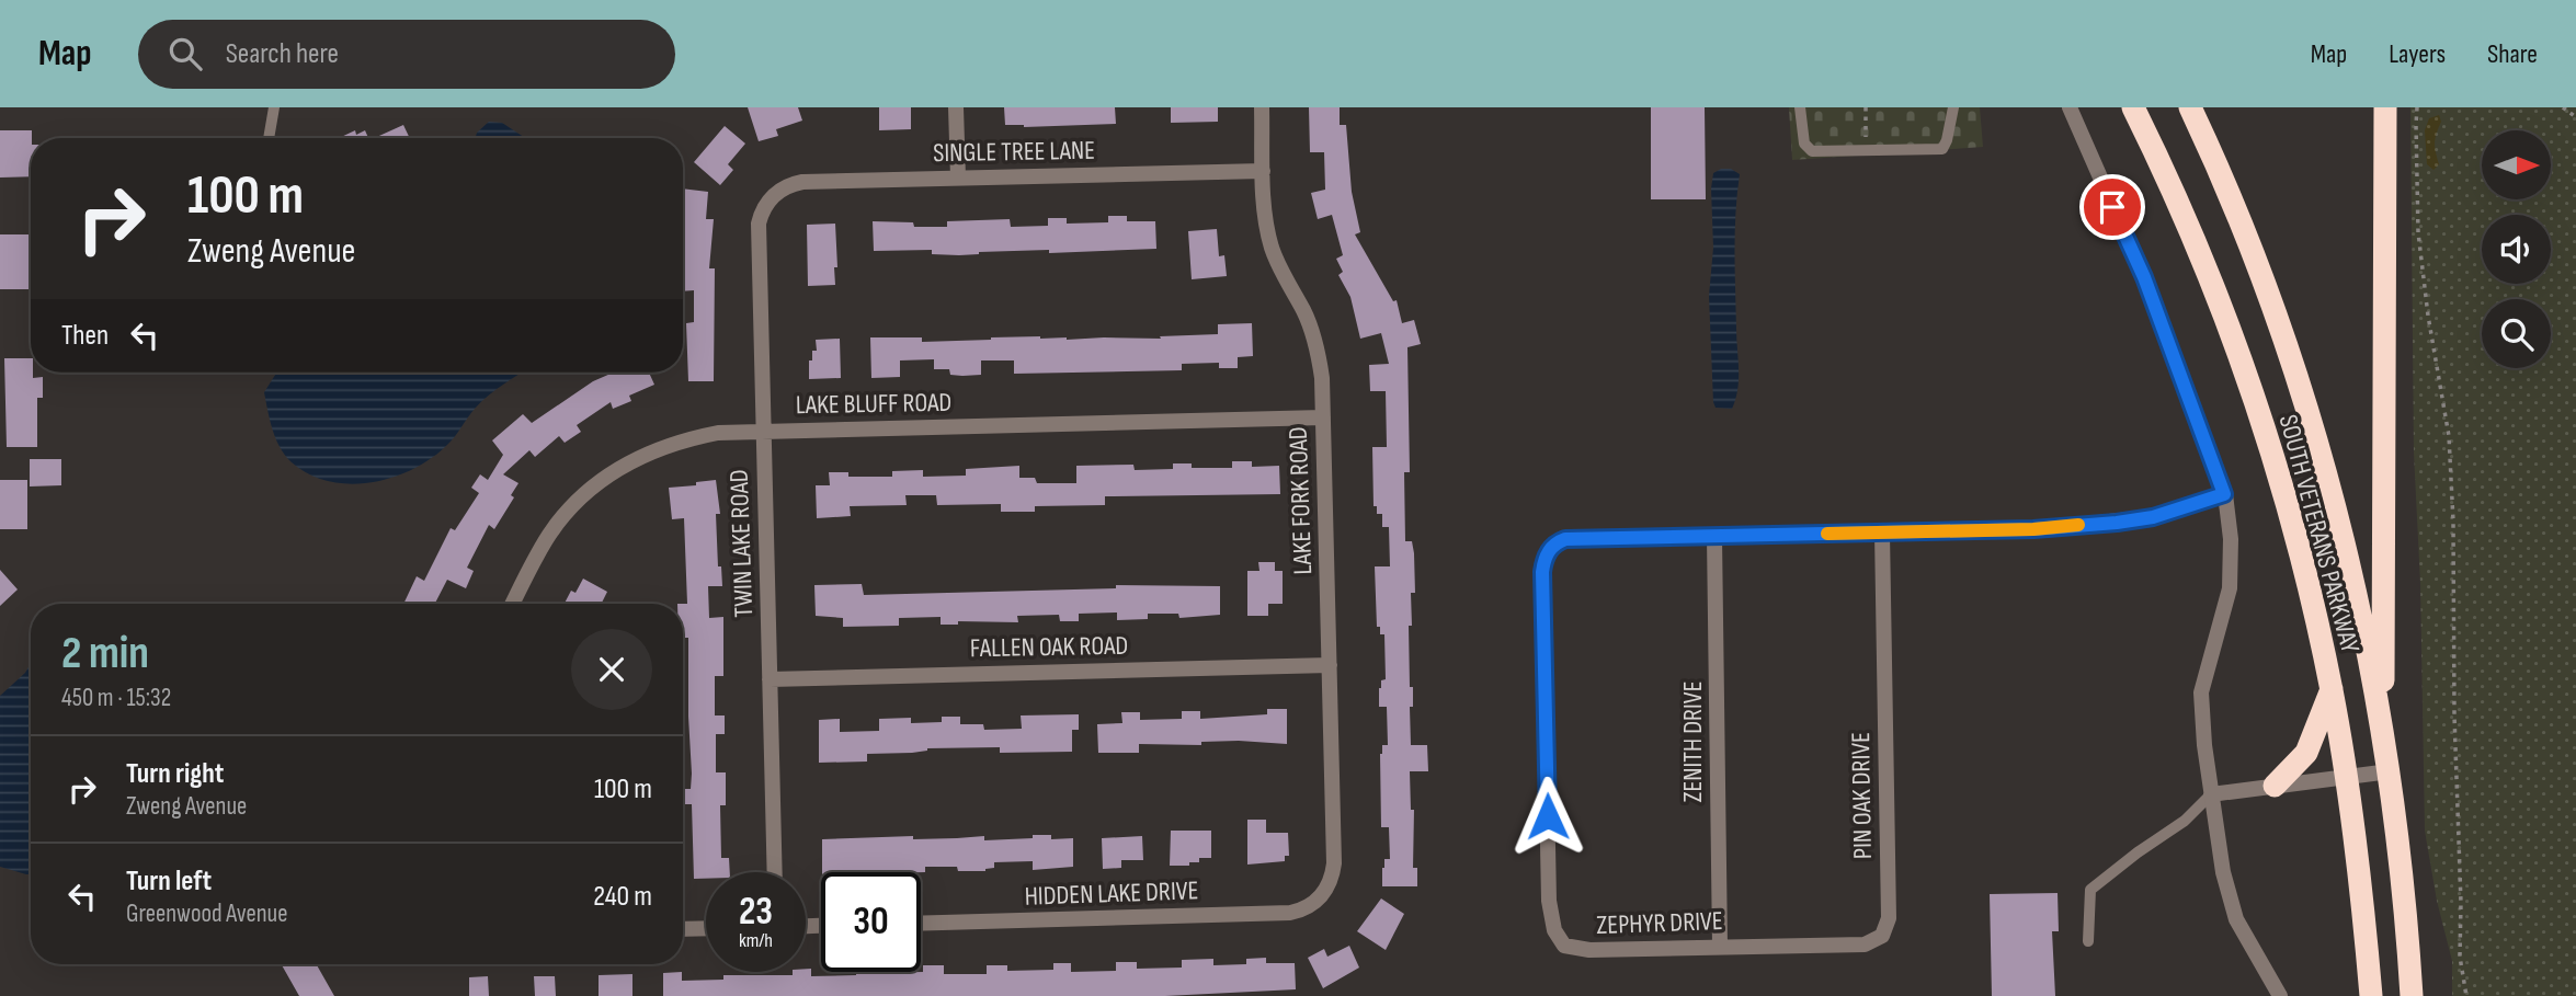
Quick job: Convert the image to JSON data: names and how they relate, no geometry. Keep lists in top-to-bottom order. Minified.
{"streets":{"highway":["SOUTH VETERANS PARKWAY"],"street":["SINGLE TREE LANE","LAKE BLUFF ROAD","LAKE FORK ROAD","TWIN LAKE ROAD","FALLEN OAK ROAD","ZENITH DRIVE","PIN OAK DRIVE","HIDDEN LAKE DRIVE","ZEPHYR DRIVE"]},"crossings":[["SINGLE TREE LANE","LAKE FORK ROAD"],["SINGLE TREE LANE","TWIN LAKE ROAD"],["LAKE BLUFF ROAD","LAKE FORK ROAD"],["LAKE BLUFF ROAD","TWIN LAKE ROAD"],["LAKE FORK ROAD","FALLEN OAK ROAD"],["LAKE FORK ROAD","HIDDEN LAKE DRIVE"],["TWIN LAKE ROAD","FALLEN OAK ROAD"],["ZENITH DRIVE","ZEPHYR DRIVE"],["PIN OAK DRIVE","ZEPHYR DRIVE"]],"north":"right","page":{"header":"Map","search":"Search here","nav":["Map","Layers","Share"],"turn":["100 m","Zweng Avenue"],"then":"Then","heading":["2 min","450 m · 15:32"],"list":[{"name":"Turn right","note":"Zweng Avenue","value":"100 m"},{"name":"Turn left","note":"Greenwood Avenue","value":"240 m"}],"speed":"23 km/h","limit":"30"}}
